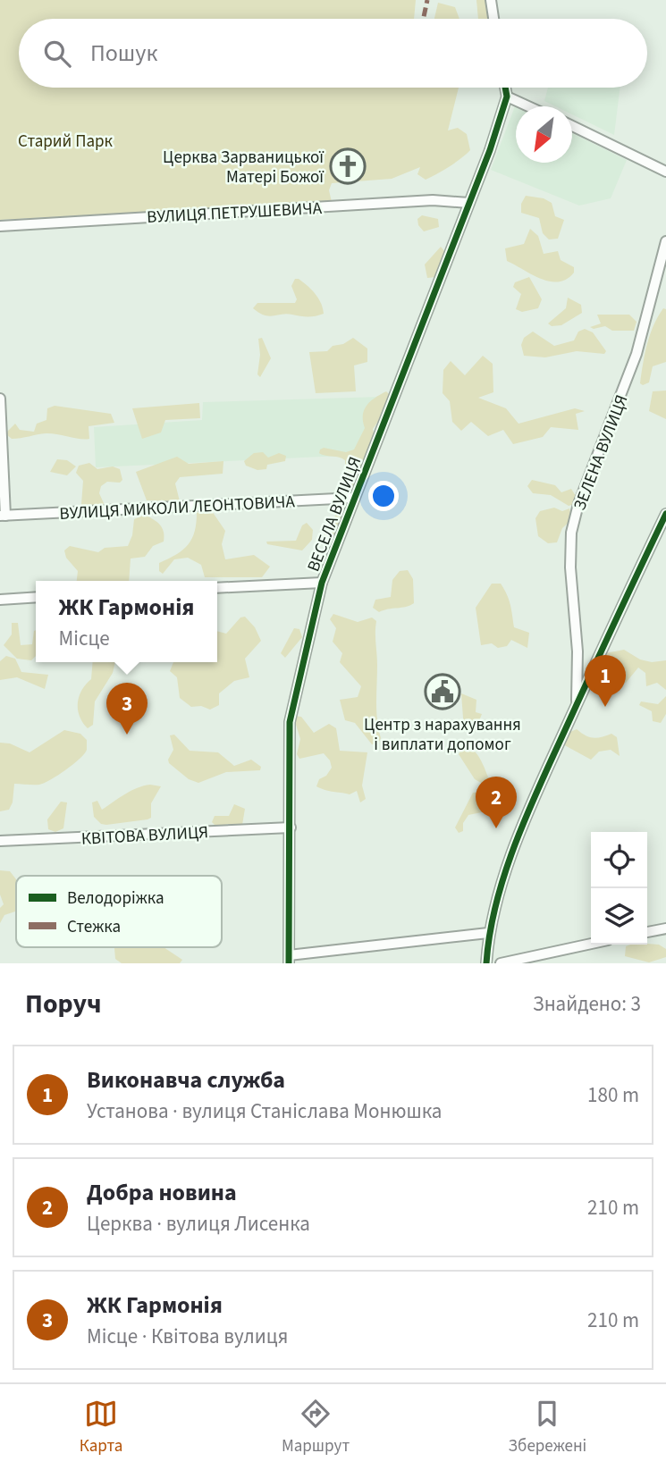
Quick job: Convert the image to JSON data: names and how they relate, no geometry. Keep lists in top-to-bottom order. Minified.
{"streets":{"street":["ВУЛИЦЯ ПЕТРУШЕВИЧА","ЗЕЛЕНА ВУЛИЦЯ","ВУЛИЦЯ МИКОЛИ ЛЕОНТОВИЧА","ВЕСЕЛА ВУЛИЦЯ","КВІТОВА ВУЛИЦЯ"]},"crossings":[["ВУЛИЦЯ ПЕТРУШЕВИЧА","ВЕСЕЛА ВУЛИЦЯ"],["ВУЛИЦЯ МИКОЛИ ЛЕОНТОВИЧА","ВЕСЕЛА ВУЛИЦЯ"],["ВЕСЕЛА ВУЛИЦЯ","КВІТОВА ВУЛИЦЯ"]],"parks":["Старий Парк"],"places":{"church":["Церква Зарваницької Матері Божої"],"public building":["Центр з нарахування і виплати допомог"]},"legend":["Велодоріжка","Стежка"],"north":"bottom left","page":{"search":"Пошук","popup":["ЖК Гармонія","Місце"],"pins":["1","3","2"],"heading":["Поруч","Знайдено: 3"],"list":[{"mark":"1","name":"Виконавча служба","note":"Установа · вулиця Станіслава Монюшка","value":"180 m"},{"mark":"2","name":"Добра новина","note":"Церква · вулиця Лисенка","value":"210 m"},{"mark":"3","name":"ЖК Гармонія","note":"Місце · Квітова вулиця","value":"210 m"}],"nav":["Карта","Маршрут","Збережені"]}}
